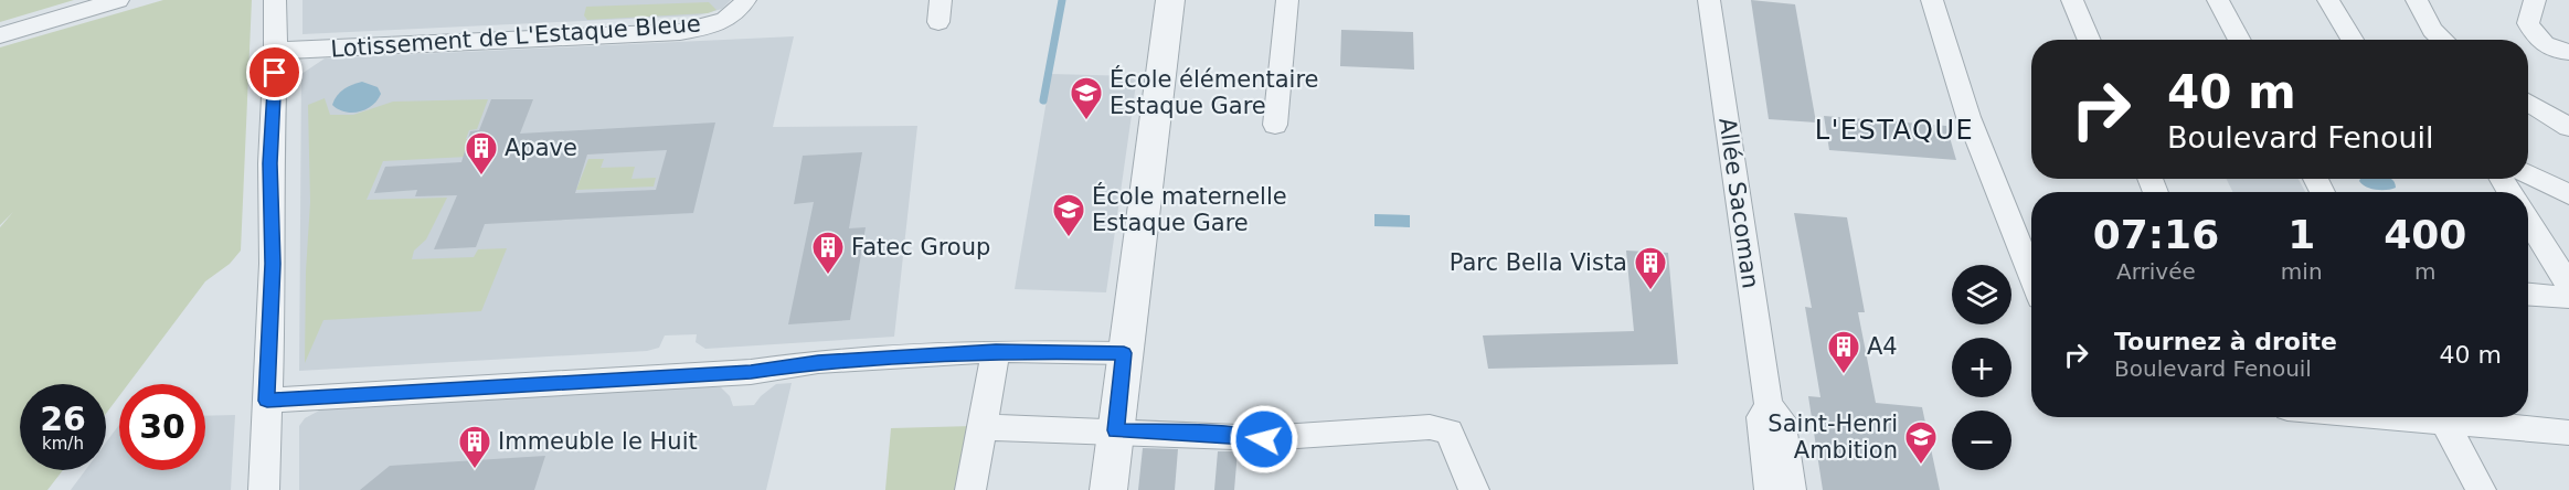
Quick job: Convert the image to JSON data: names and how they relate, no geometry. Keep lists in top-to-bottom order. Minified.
{"streets":{"street":["Lotissement de L'Estaque Bleue","Allée Sacoman"]},"districts":["L'ESTAQUE"],"places":{"school or university":["École élémentaire Estaque Gare","École maternelle Estaque Gare","Saint-Henri Ambition"],"building":["Apave","Fatec Group","Parc Bella Vista","A4","Immeuble le Huit"]},"page":{"turn":["40 m","Boulevard Fenouil"],"eta":["07:16","Arrivée","1","min","400","m"],"map_buttons":["+","−"],"list":[{"name":"Tournez à droite","note":"Boulevard Fenouil","value":"40 m"}],"speed":"26 km/h","limit":"30"}}
